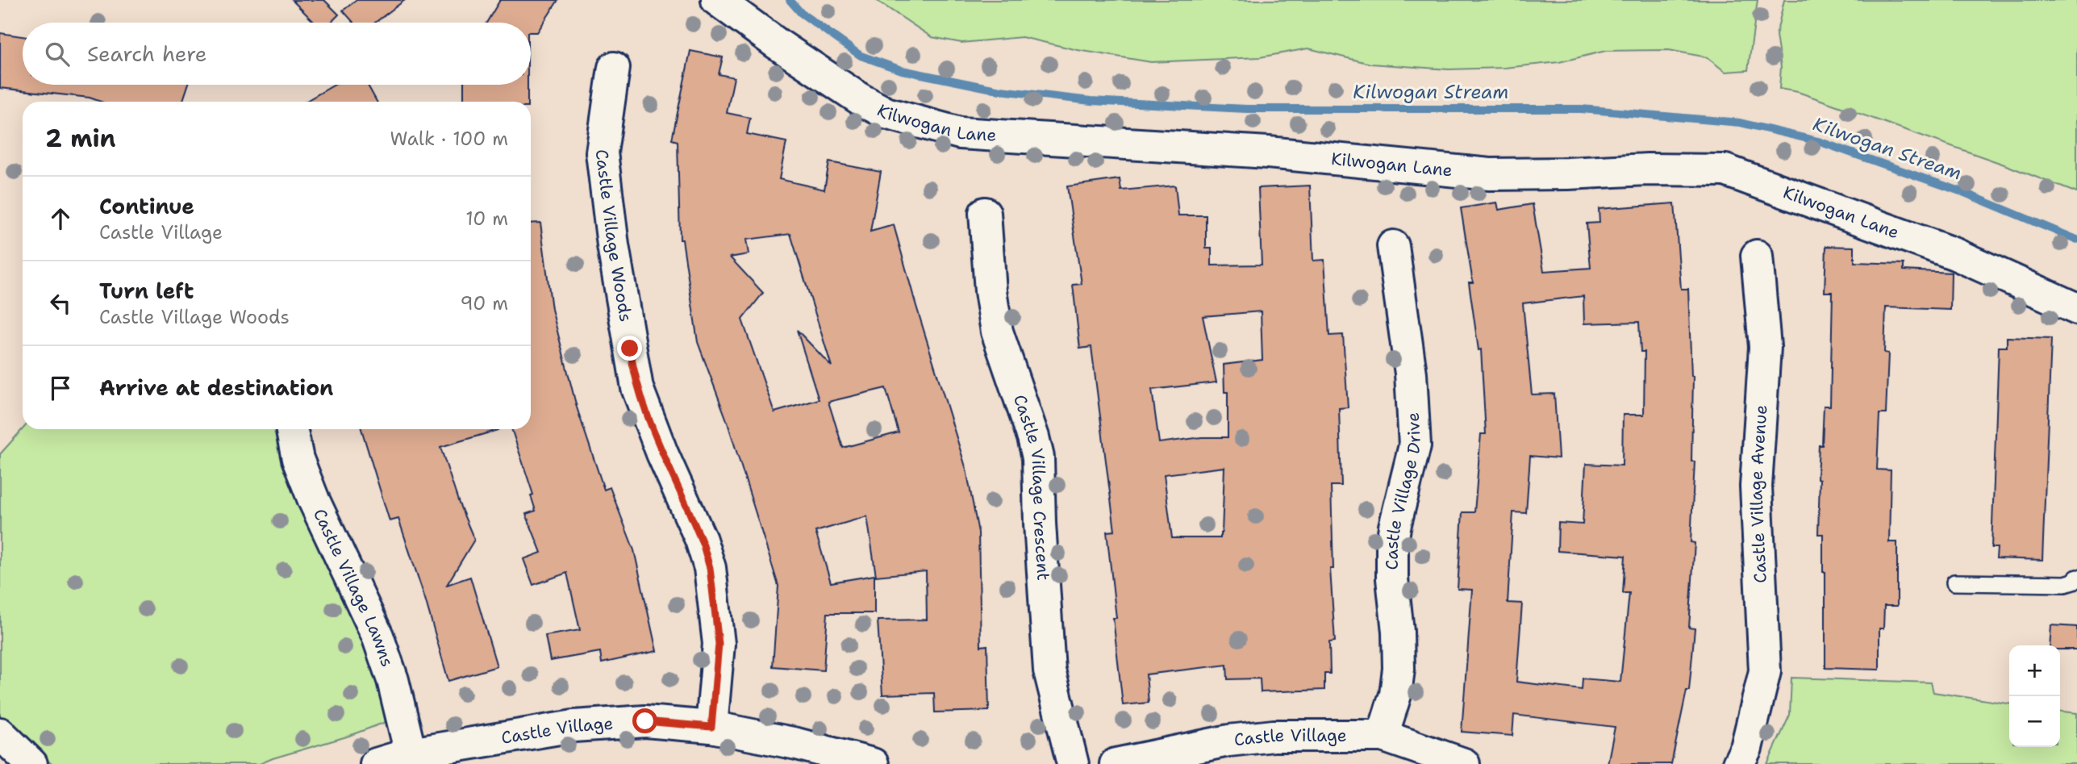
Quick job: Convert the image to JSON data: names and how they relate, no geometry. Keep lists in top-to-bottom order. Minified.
{"streets":{"street":["Kilwogan Lane","Castle Village Woods","Castle Village Crescent","Castle Village Drive","Castle Village Avenue","Castle Village Lawns","Castle Village"]},"crossings":[["Castle Village Woods","Castle Village"],["Castle Village Drive","Castle Village"],["Castle Village Lawns","Castle Village"]],"water":["Kilwogan Stream"],"page":{"search":"Search here","heading":["2 min","Walk · 100 m"],"list":[["Continue","Castle Village","10 m"],["Turn left","Castle Village Woods","90 m"],"Arrive at destination"],"map_buttons":["+","−"]}}
